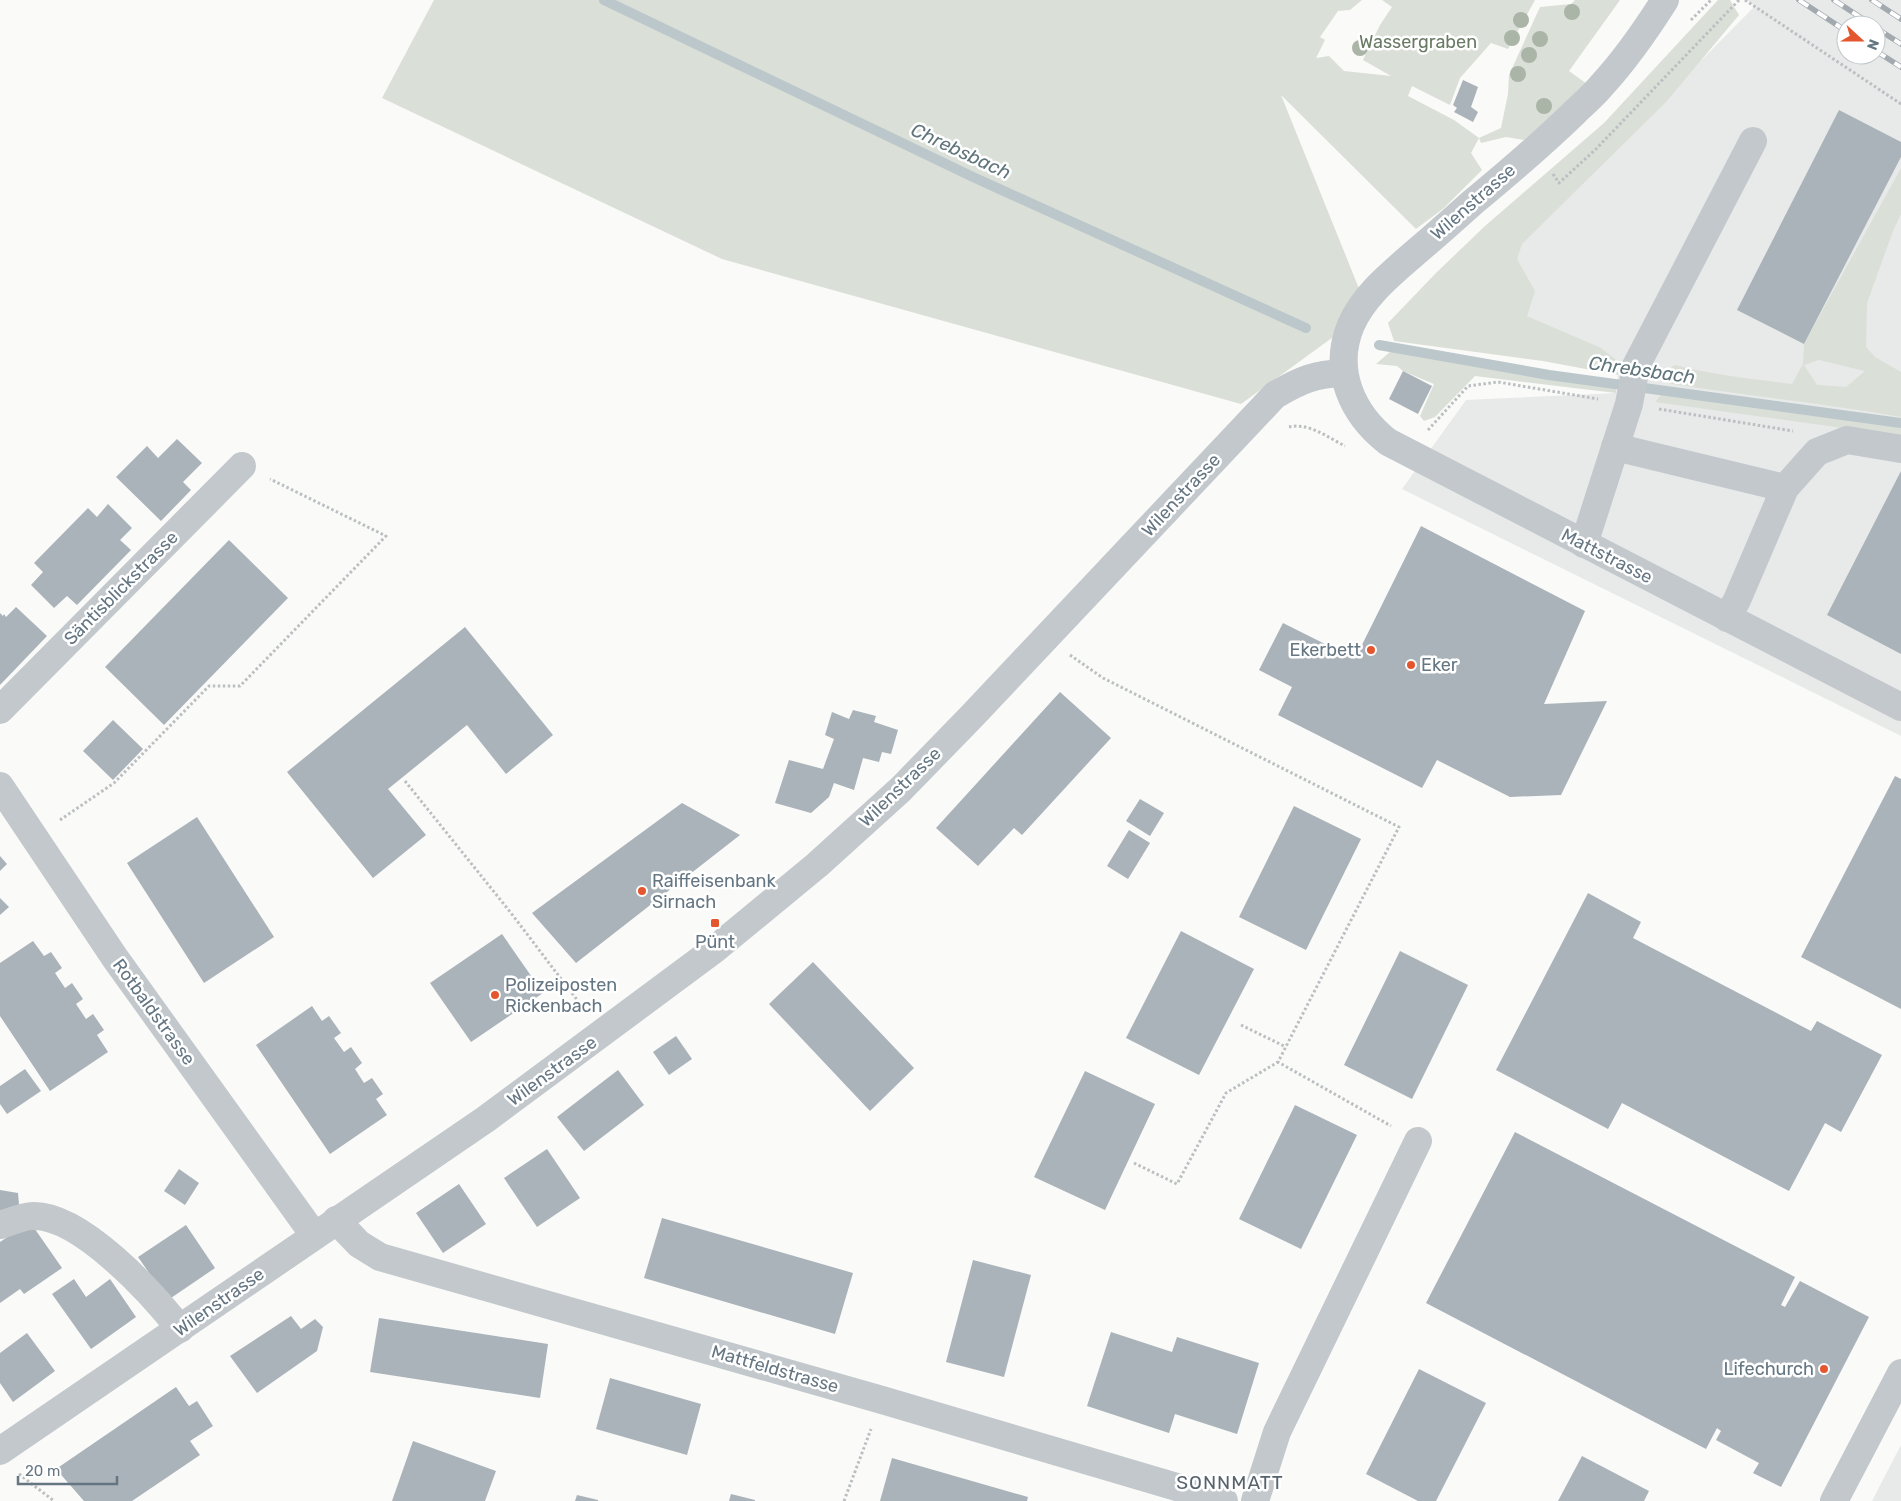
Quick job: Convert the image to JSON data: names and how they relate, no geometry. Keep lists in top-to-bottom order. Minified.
{"streets":{"street":["Wilenstrasse","Mattstrasse","Säntisblickstrasse","Rotbaldstrasse","Mattfeldstrasse"]},"crossings":[["Wilenstrasse","Mattstrasse"],["Wilenstrasse","Rotbaldstrasse"],["Wilenstrasse","Mattfeldstrasse"]],"districts":["SONNMATT"],"water":["Chrebsbach"],"parks":["Wassergraben"],"places":{"other":["Ekerbett","Eker","Raiffeisenbank Sirnach","Polizeiposten Rickenbach","Lifechurch"],"transit":["Pünt"]},"scale_bar":"20 m","north":"right"}
